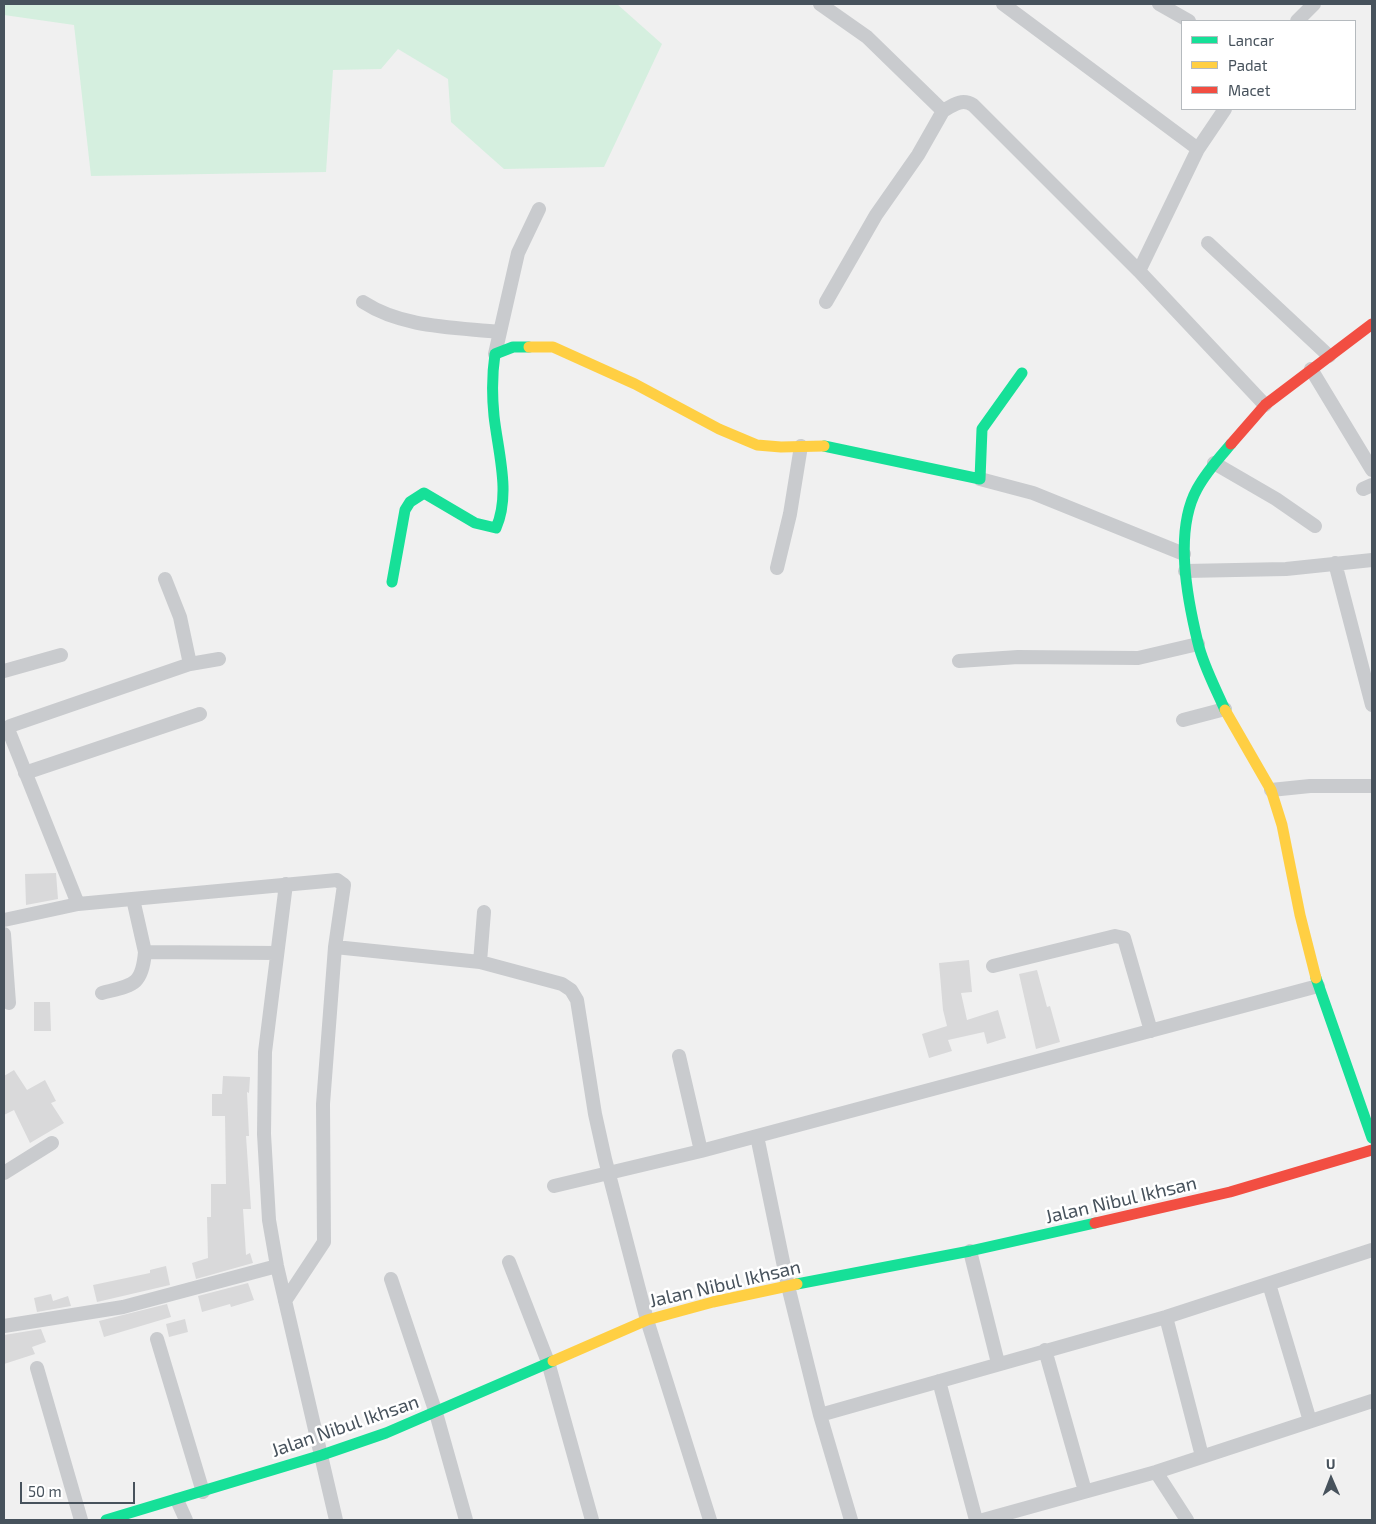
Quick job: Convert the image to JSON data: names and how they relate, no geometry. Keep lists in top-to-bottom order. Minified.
{"streets":{"street":["Jalan Nibul Ikhsan"]},"legend":["Lancar","Padat","Macet"],"scale_bar":"50 m","north":"top"}
